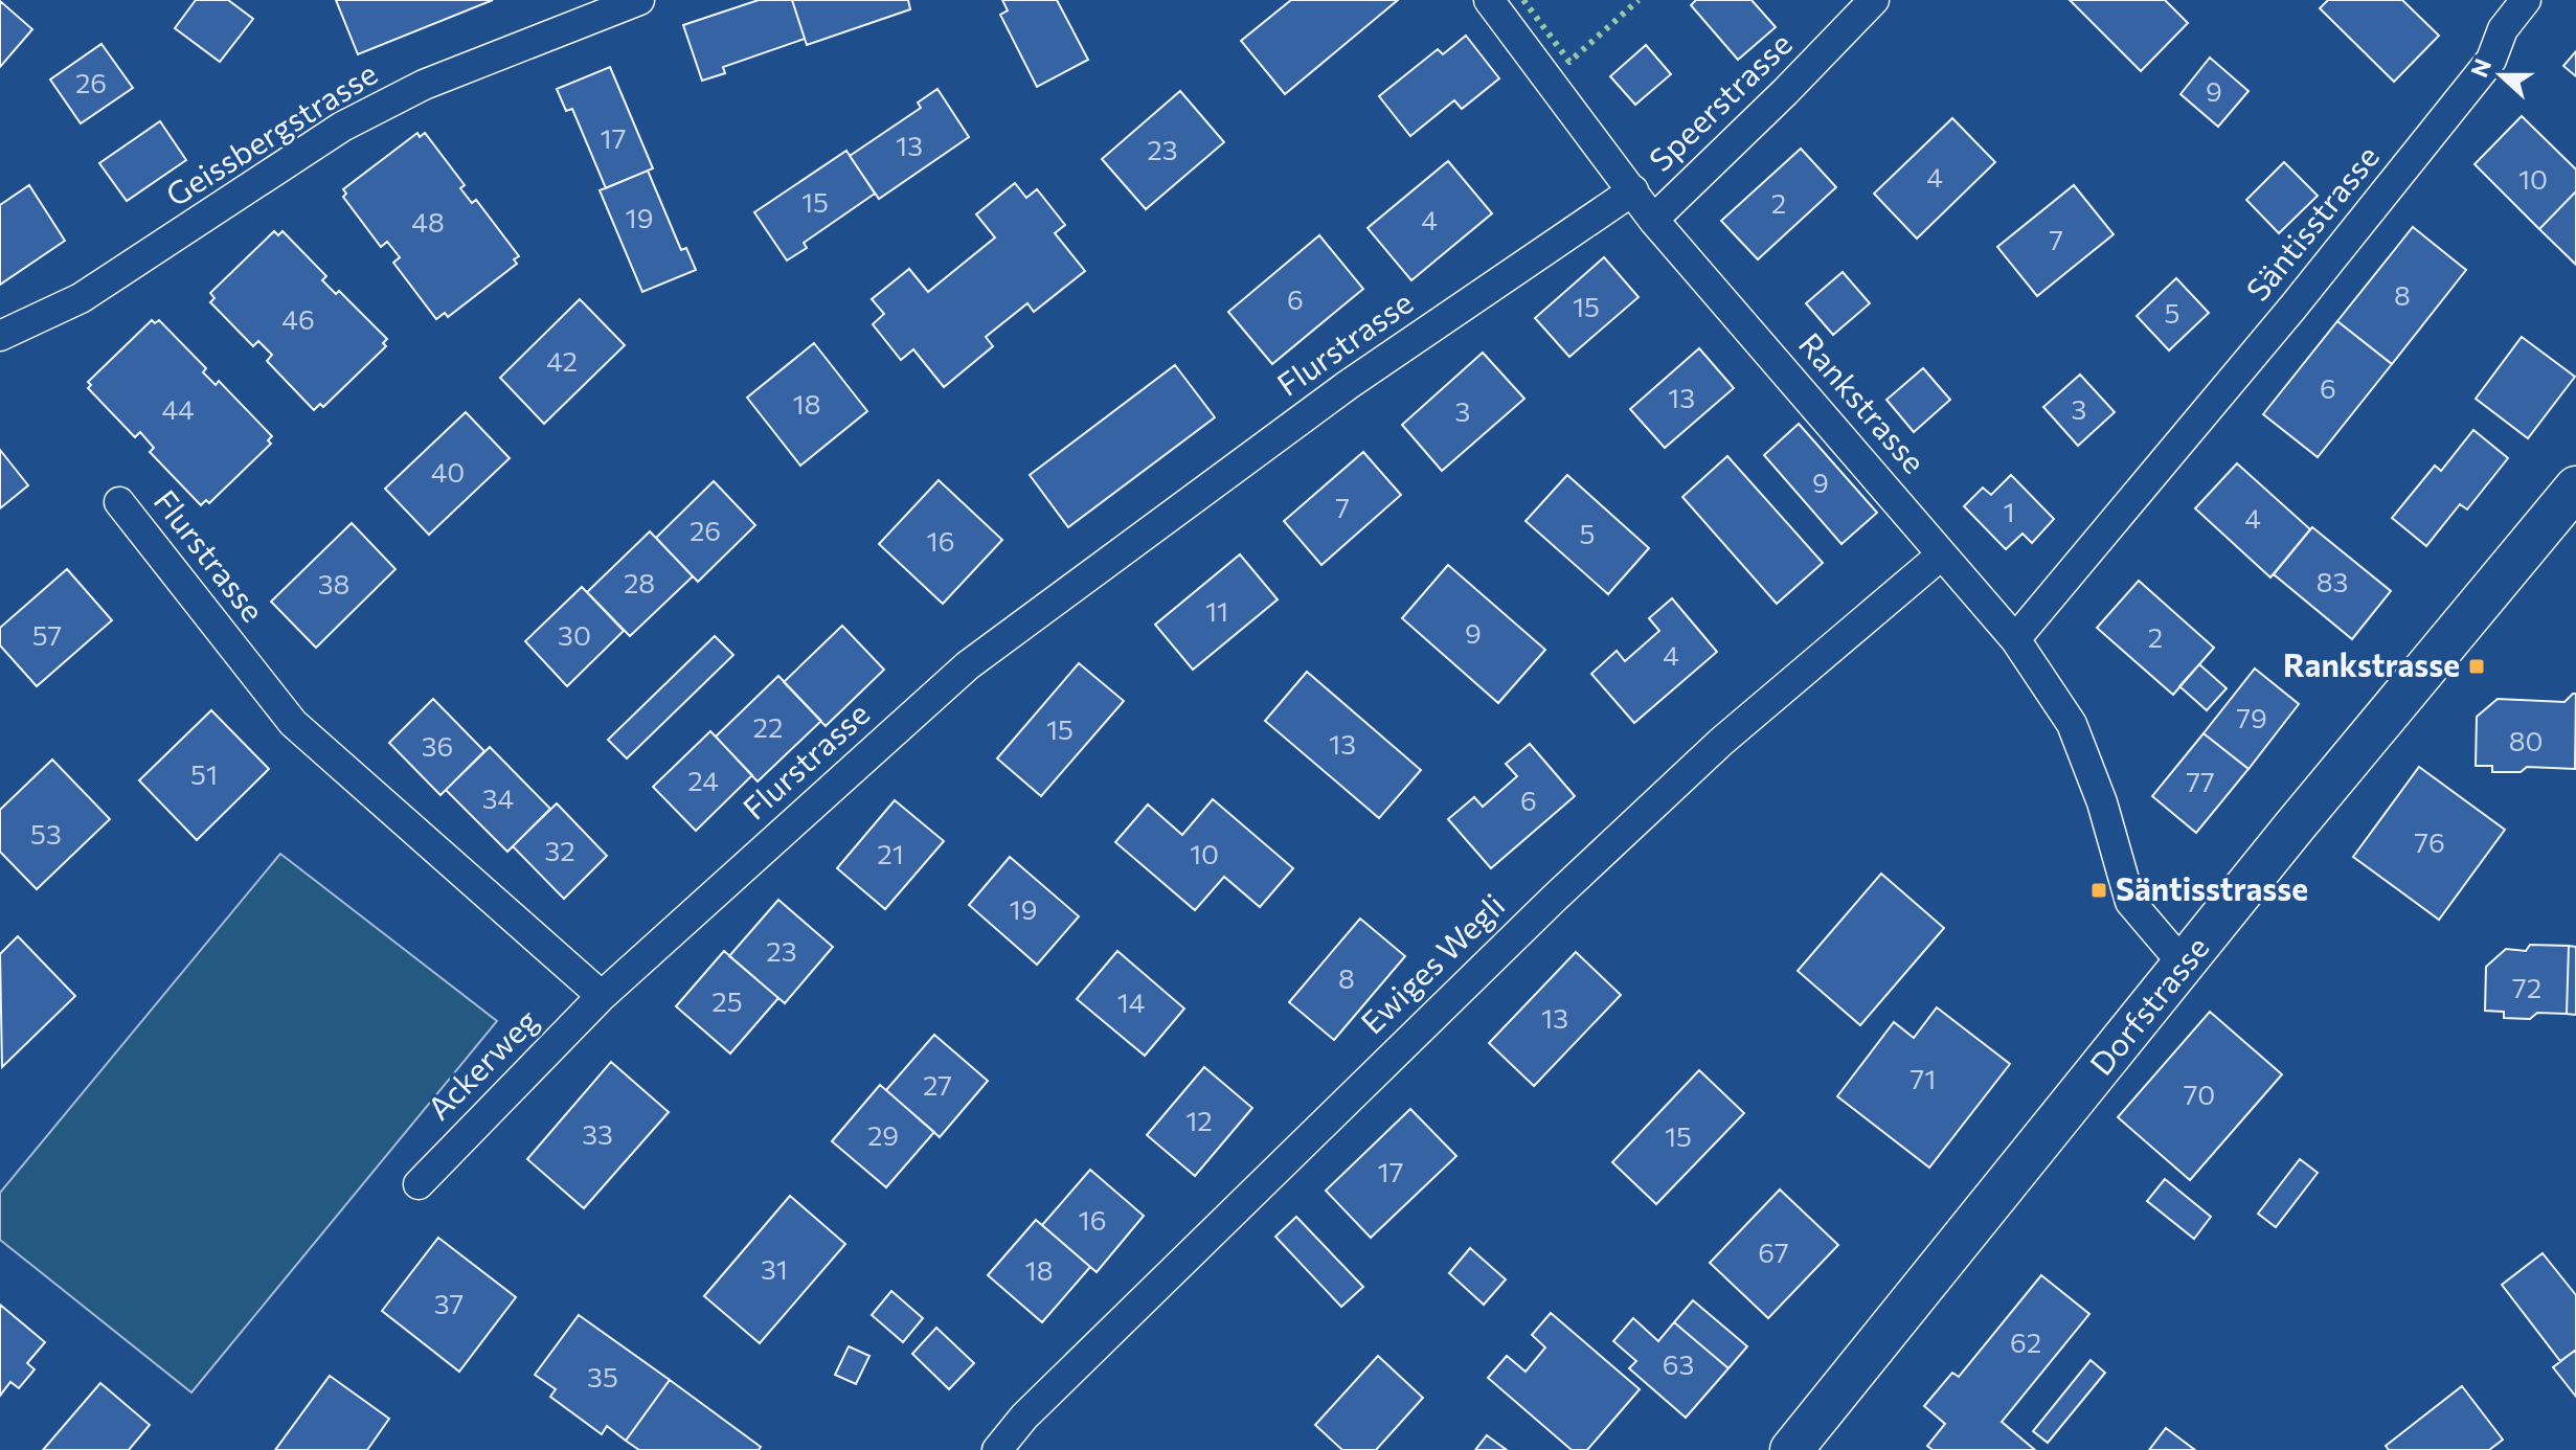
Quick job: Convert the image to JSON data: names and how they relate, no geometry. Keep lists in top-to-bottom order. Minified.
{"streets":{"main road":["Dorfstrasse"],"street":["Speerstrasse","Geissbergstrasse","Säntisstrasse","Flurstrasse","Rankstrasse","Ewiges Wegli","Ackerweg"]},"crossings":[["Speerstrasse","Rankstrasse"],["Säntisstrasse","Rankstrasse"],["Flurstrasse","Rankstrasse"],["Flurstrasse","Ackerweg"],["Rankstrasse","Ewiges Wegli"],["Rankstrasse","Dorfstrasse"]],"places":{"transit":["Rankstrasse","Säntisstrasse"]},"house_numbers":["26","9","17","13","23","4","10","15","2","19","4","48","7","8","6","15","5","46","42","6","13","18","44","3","3","40","9","7","1","4","26","5","16","83","28","38","11","9","57","30","2","4","79","22","15","80","13","36","51","24","77","34","6","53","76","32","21","10","19","23","8","72","25","14","13","71","27","70","12","33","29","15","17","16","67","31","18","37","62","63","35"],"north":"left"}
